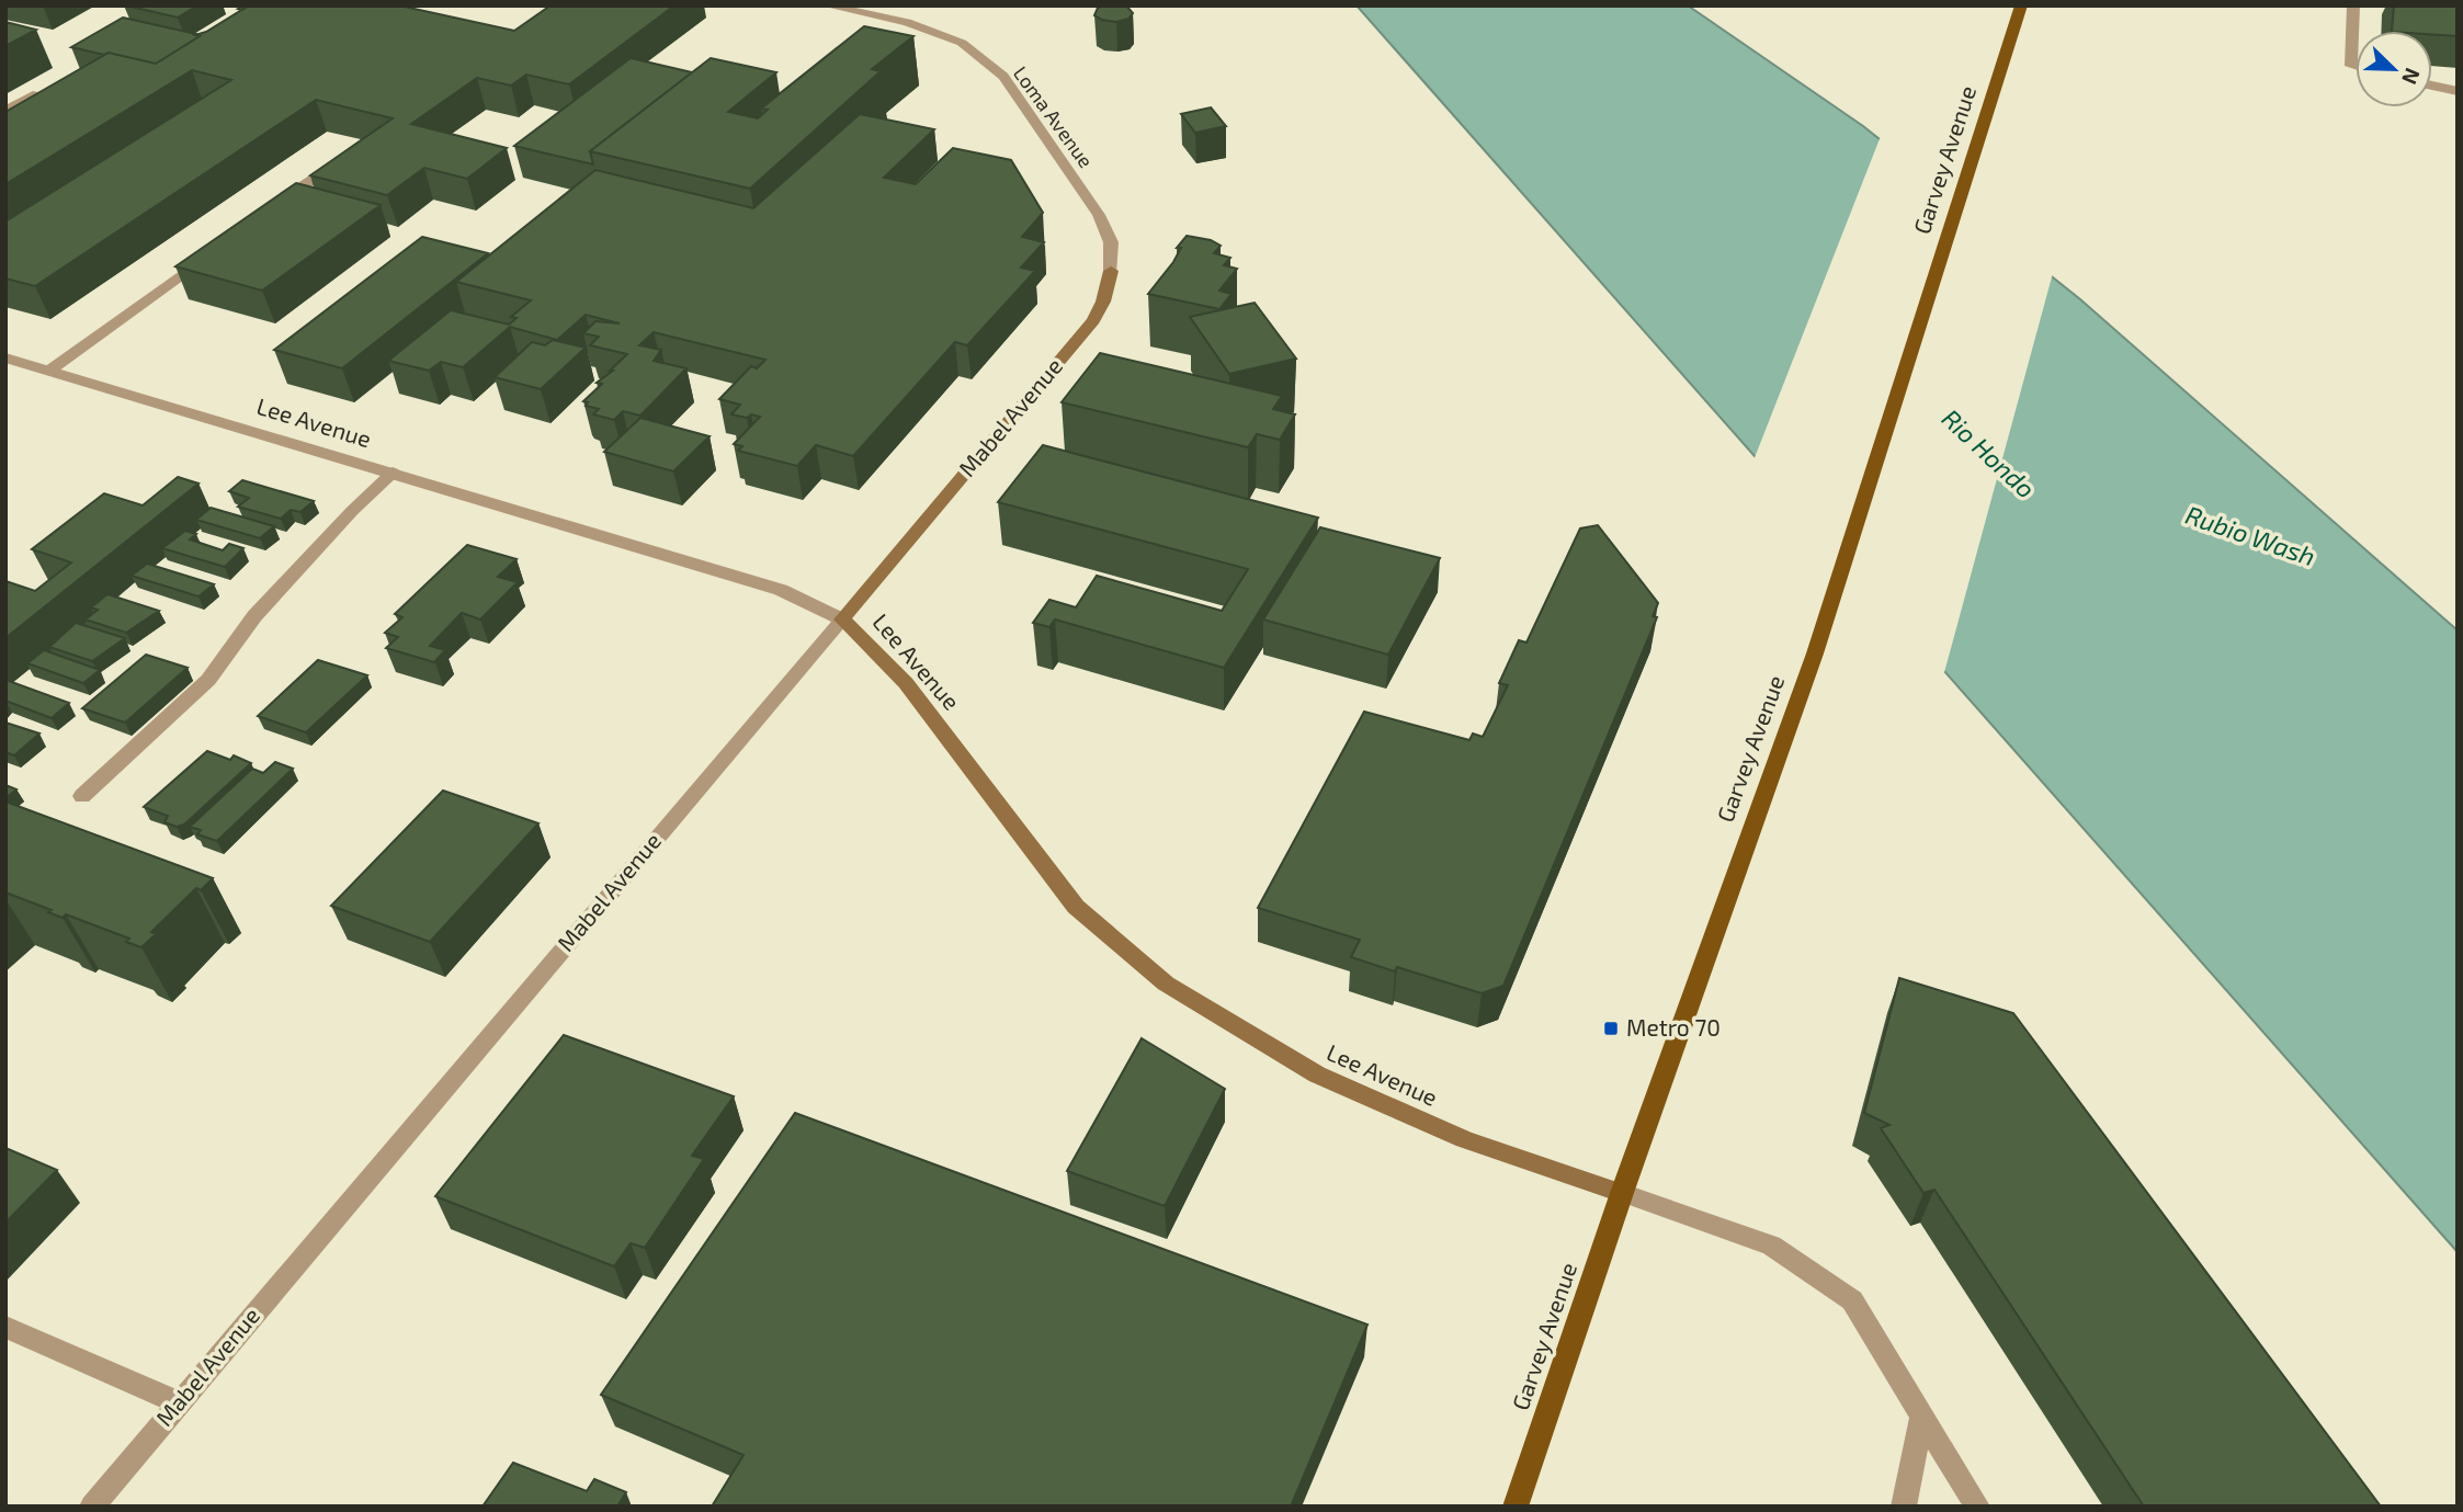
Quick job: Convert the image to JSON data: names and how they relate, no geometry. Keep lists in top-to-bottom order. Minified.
{"streets":{"main road":["Garvey Avenue"],"street":["Loma Avenue","Mabel Avenue","Lee Avenue"]},"crossings":[["Loma Avenue","Mabel Avenue"],["Garvey Avenue","Lee Avenue"],["Mabel Avenue","Lee Avenue"]],"water":["Rio Hondo","Rubio Wash"],"places":{"transit":["Metro 70"]},"north":"bottom right"}
